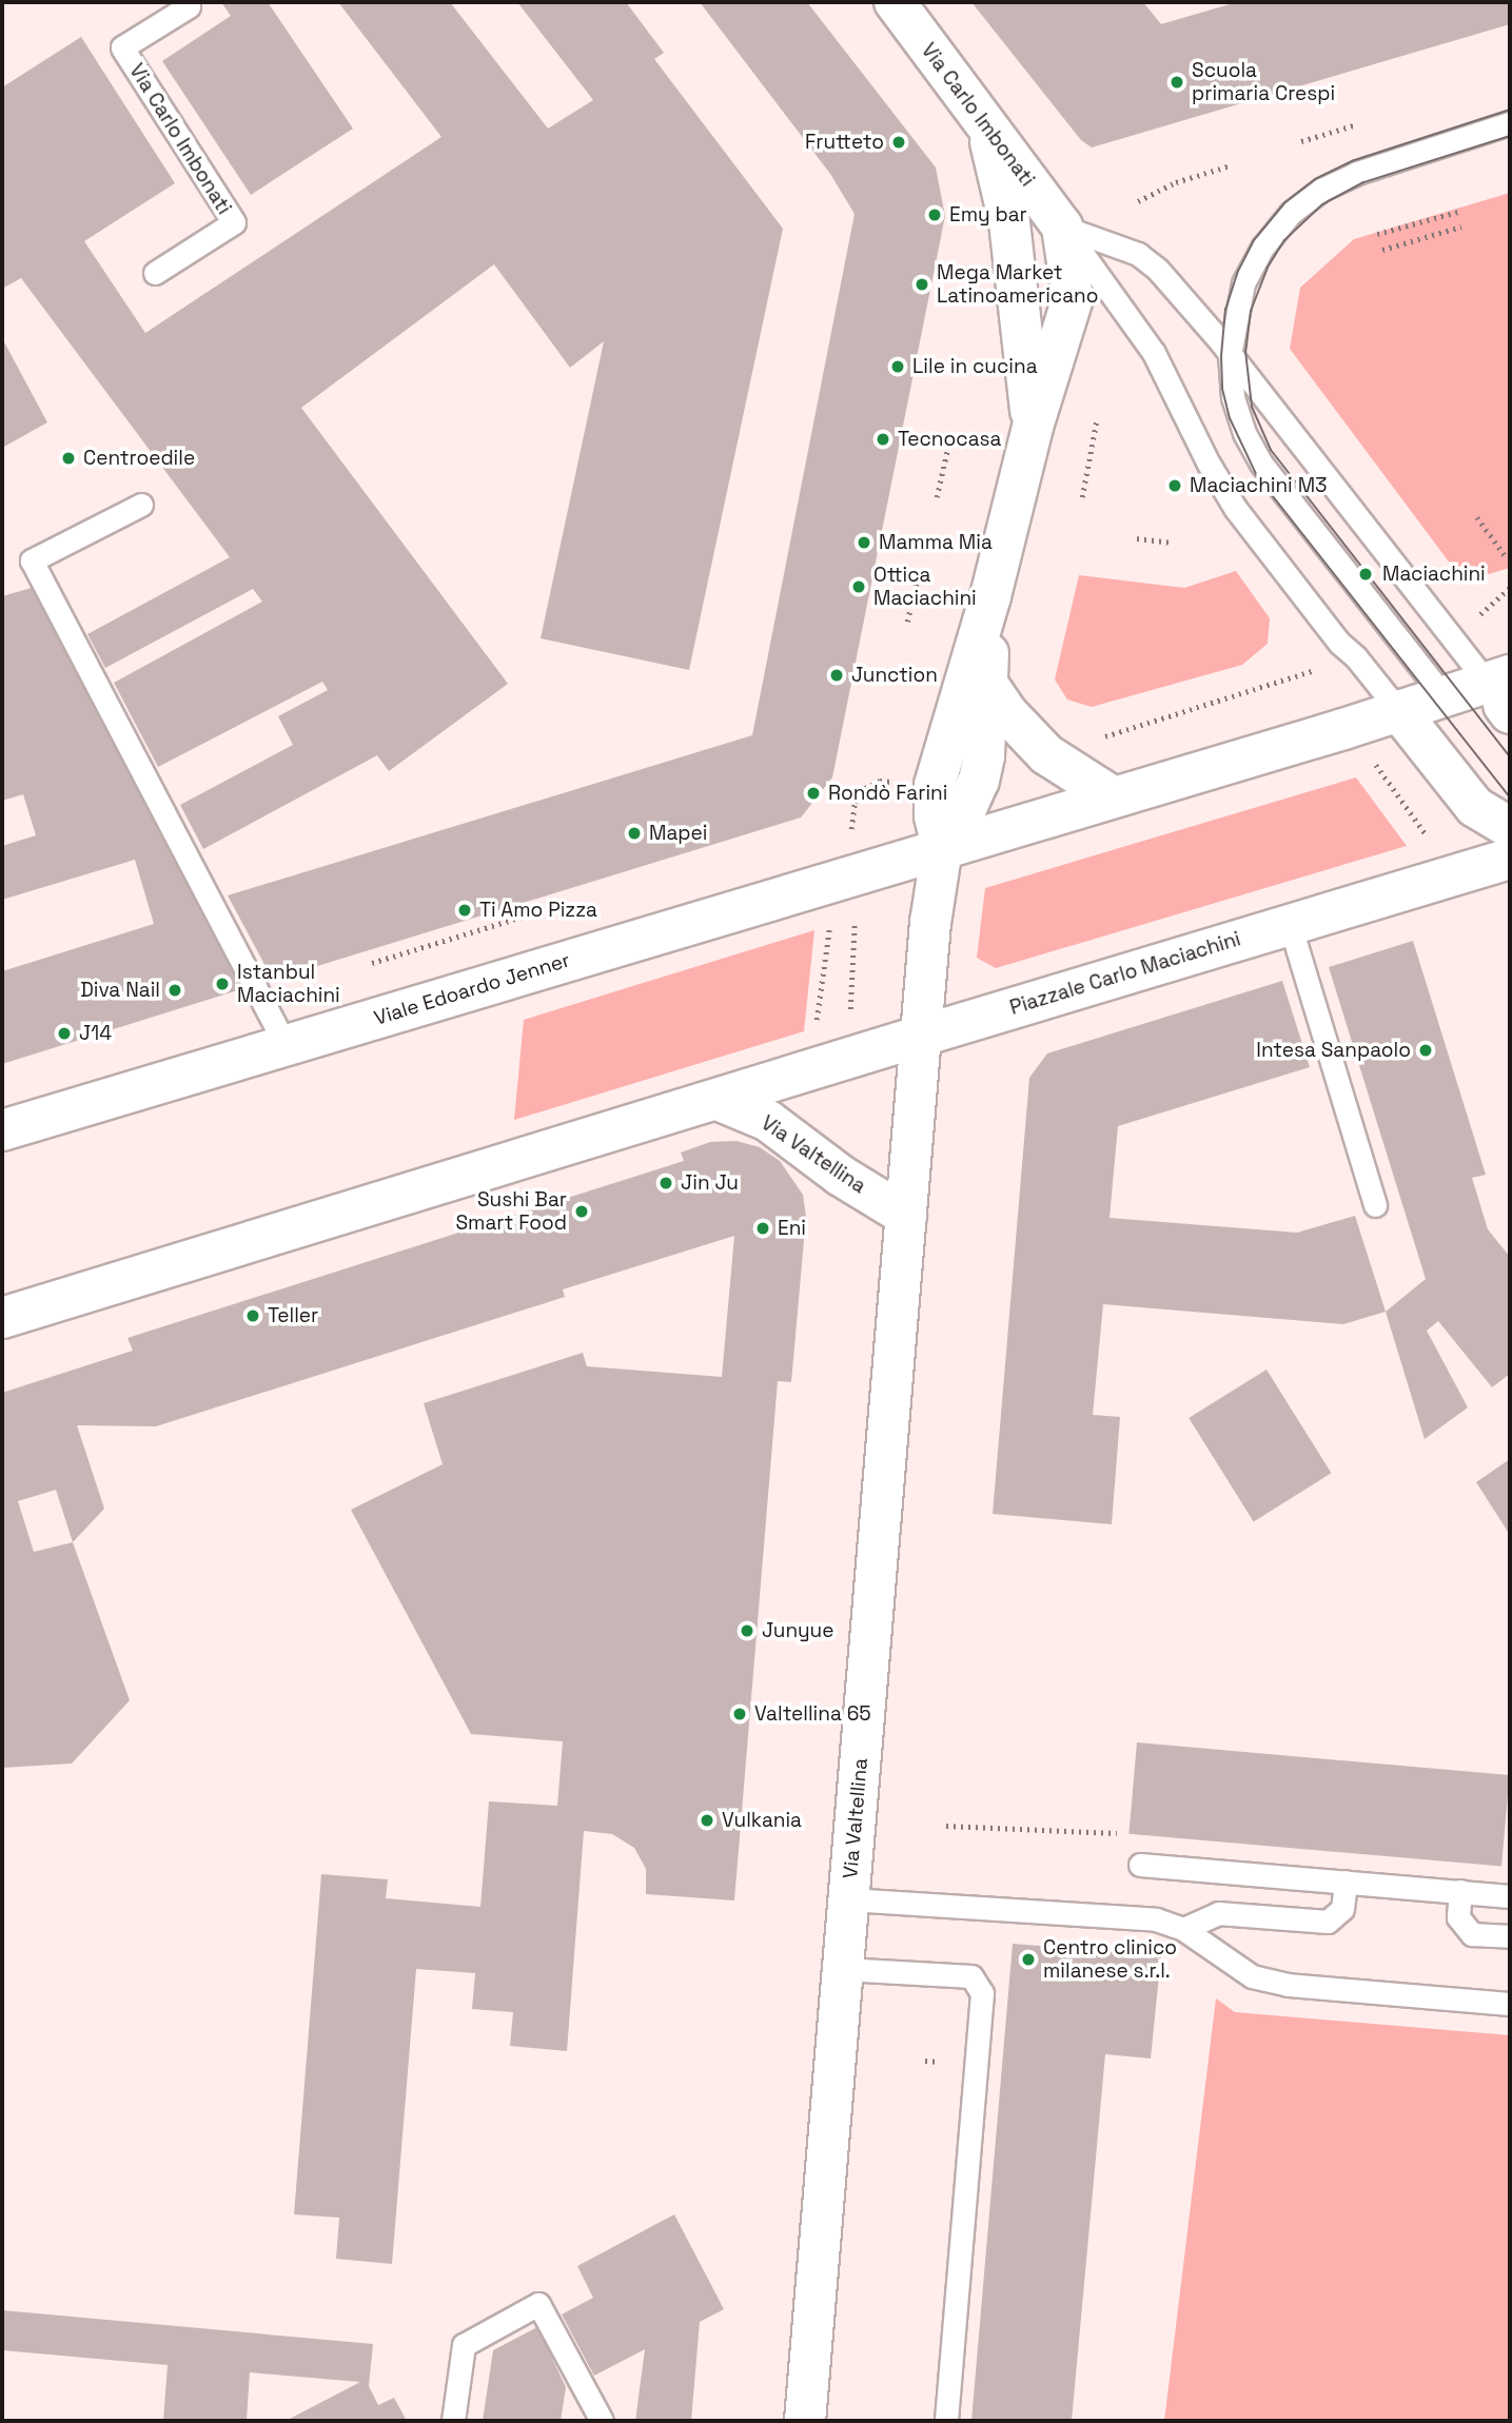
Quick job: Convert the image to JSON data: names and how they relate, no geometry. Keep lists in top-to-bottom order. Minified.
{"streets":{"main road":["Via Carlo Imbonati","Piazzale Carlo Maciachini","Viale Edoardo Jenner","Via Valtellina"]},"crossings":[["Piazzale Carlo Maciachini","Via Valtellina"]],"places":["Scuola primaria Crespi","Frutteto","Emy bar","Mega Market Latinoamericano","Lile in cucina","Tecnocasa","Centroedile","Maciachini M3","Mamma Mia","Maciachini","Ottica Maciachini","Junction","Rondò Farini","Mapei","Ti Amo Pizza","Istanbul Maciachini","Diva Nail","J14","Intesa Sanpaolo","Jin Ju","Sushi Bar Smart Food","Eni","Teller","Junyue","Valtellina 65","Vulkania","Centro clinico milanese s.r.l."]}
